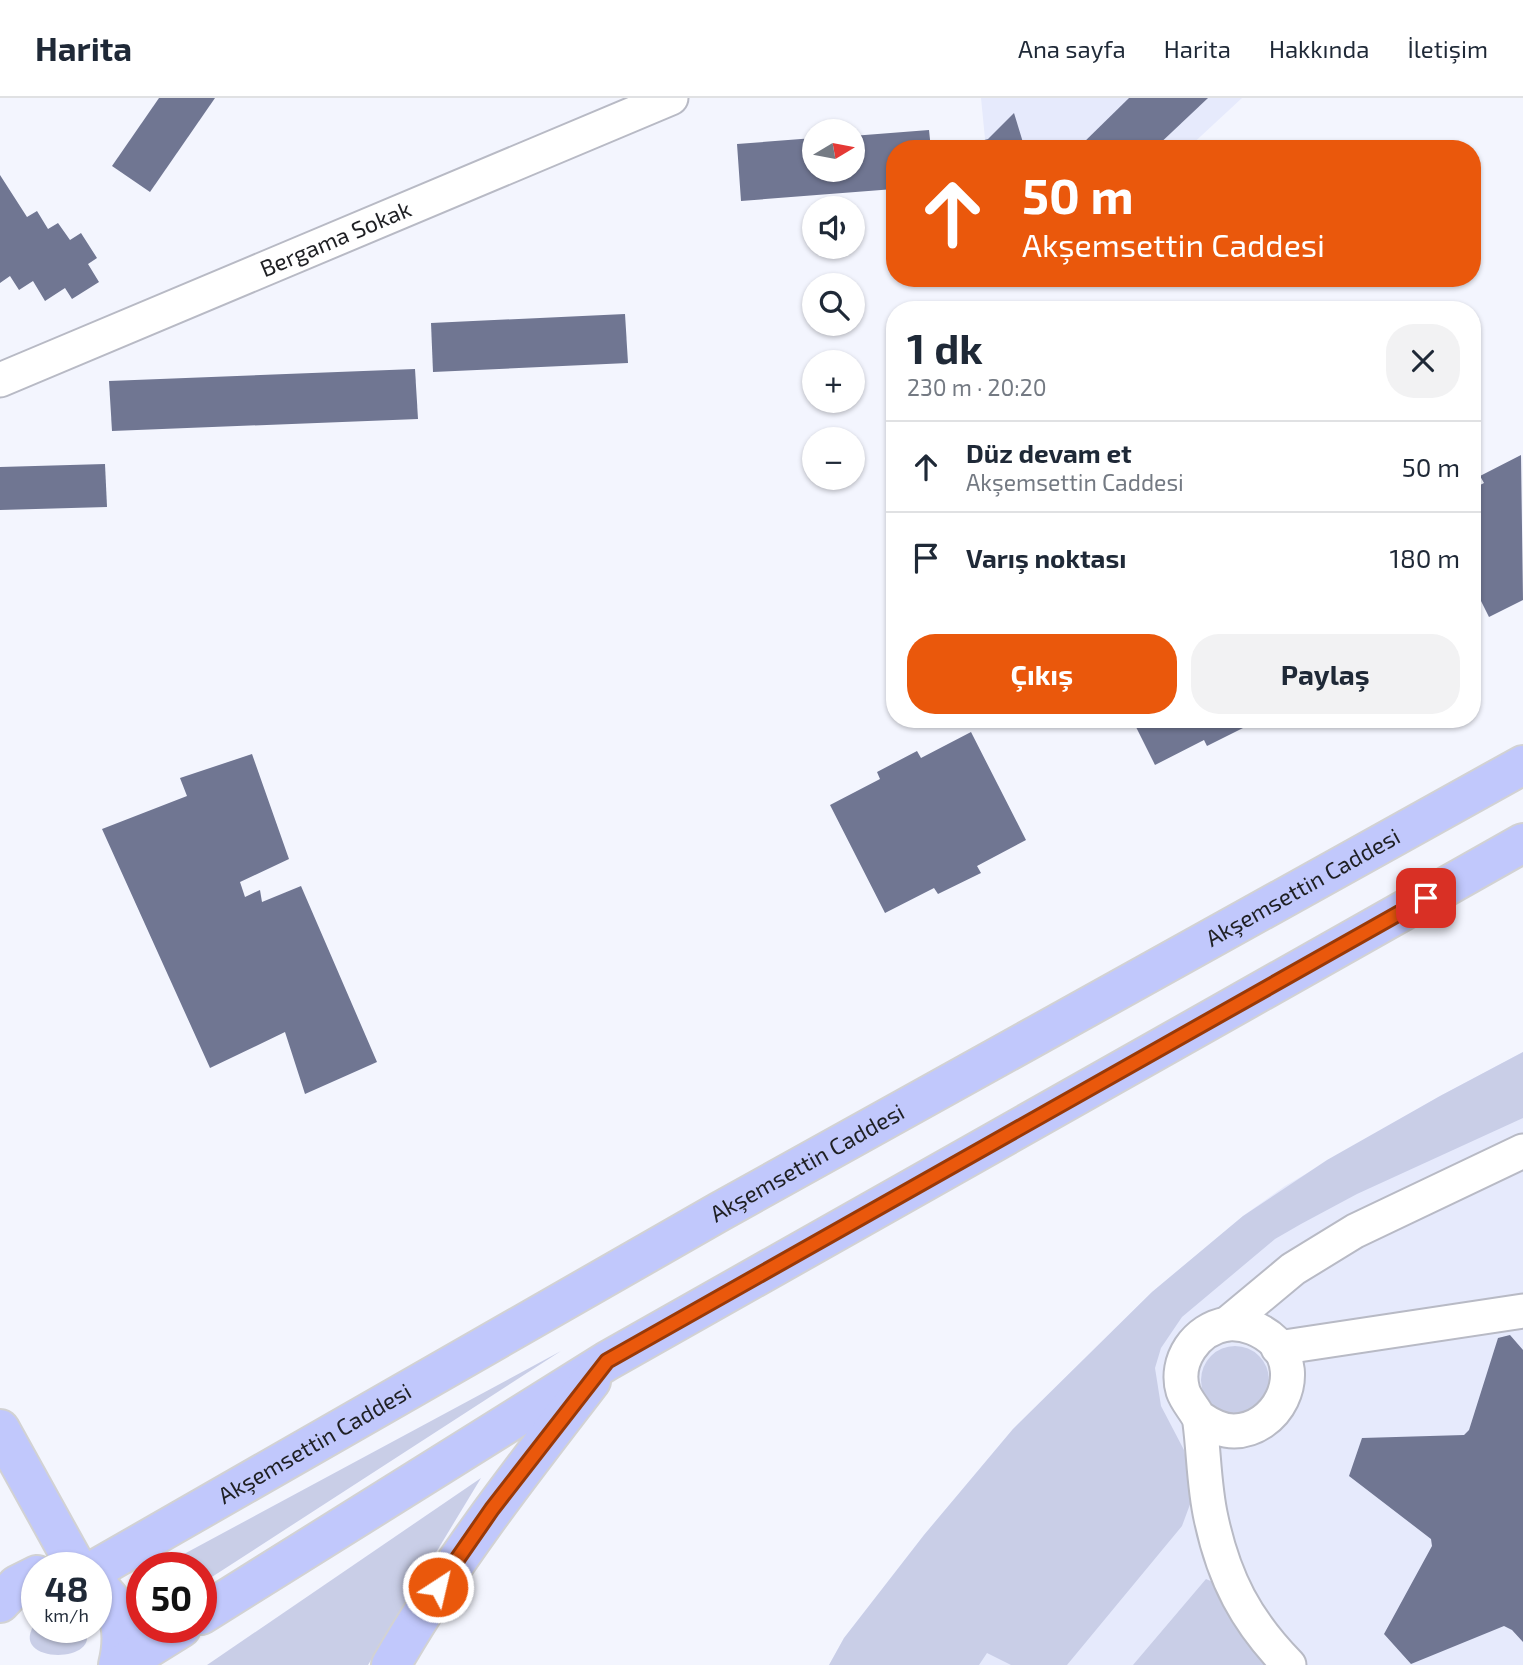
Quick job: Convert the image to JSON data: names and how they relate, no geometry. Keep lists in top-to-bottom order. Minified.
{"streets":{"main road":["Akşemsettin Caddesi"],"street":["Bergama Sokak"]},"north":"right","page":{"header":"Harita","nav":["Ana sayfa","Harita","Hakkında","İletişim"],"map_buttons":["+","−"],"turn":["50 m","Akşemsettin Caddesi"],"heading":["1 dk","230 m · 20:20"],"list":[{"name":"Düz devam et","note":"Akşemsettin Caddesi","value":"50 m"},{"name":"Varış noktası","value":"180 m"}],"buttons":["Çıkış","Paylaş"],"speed":"48 km/h","limit":"50"}}
